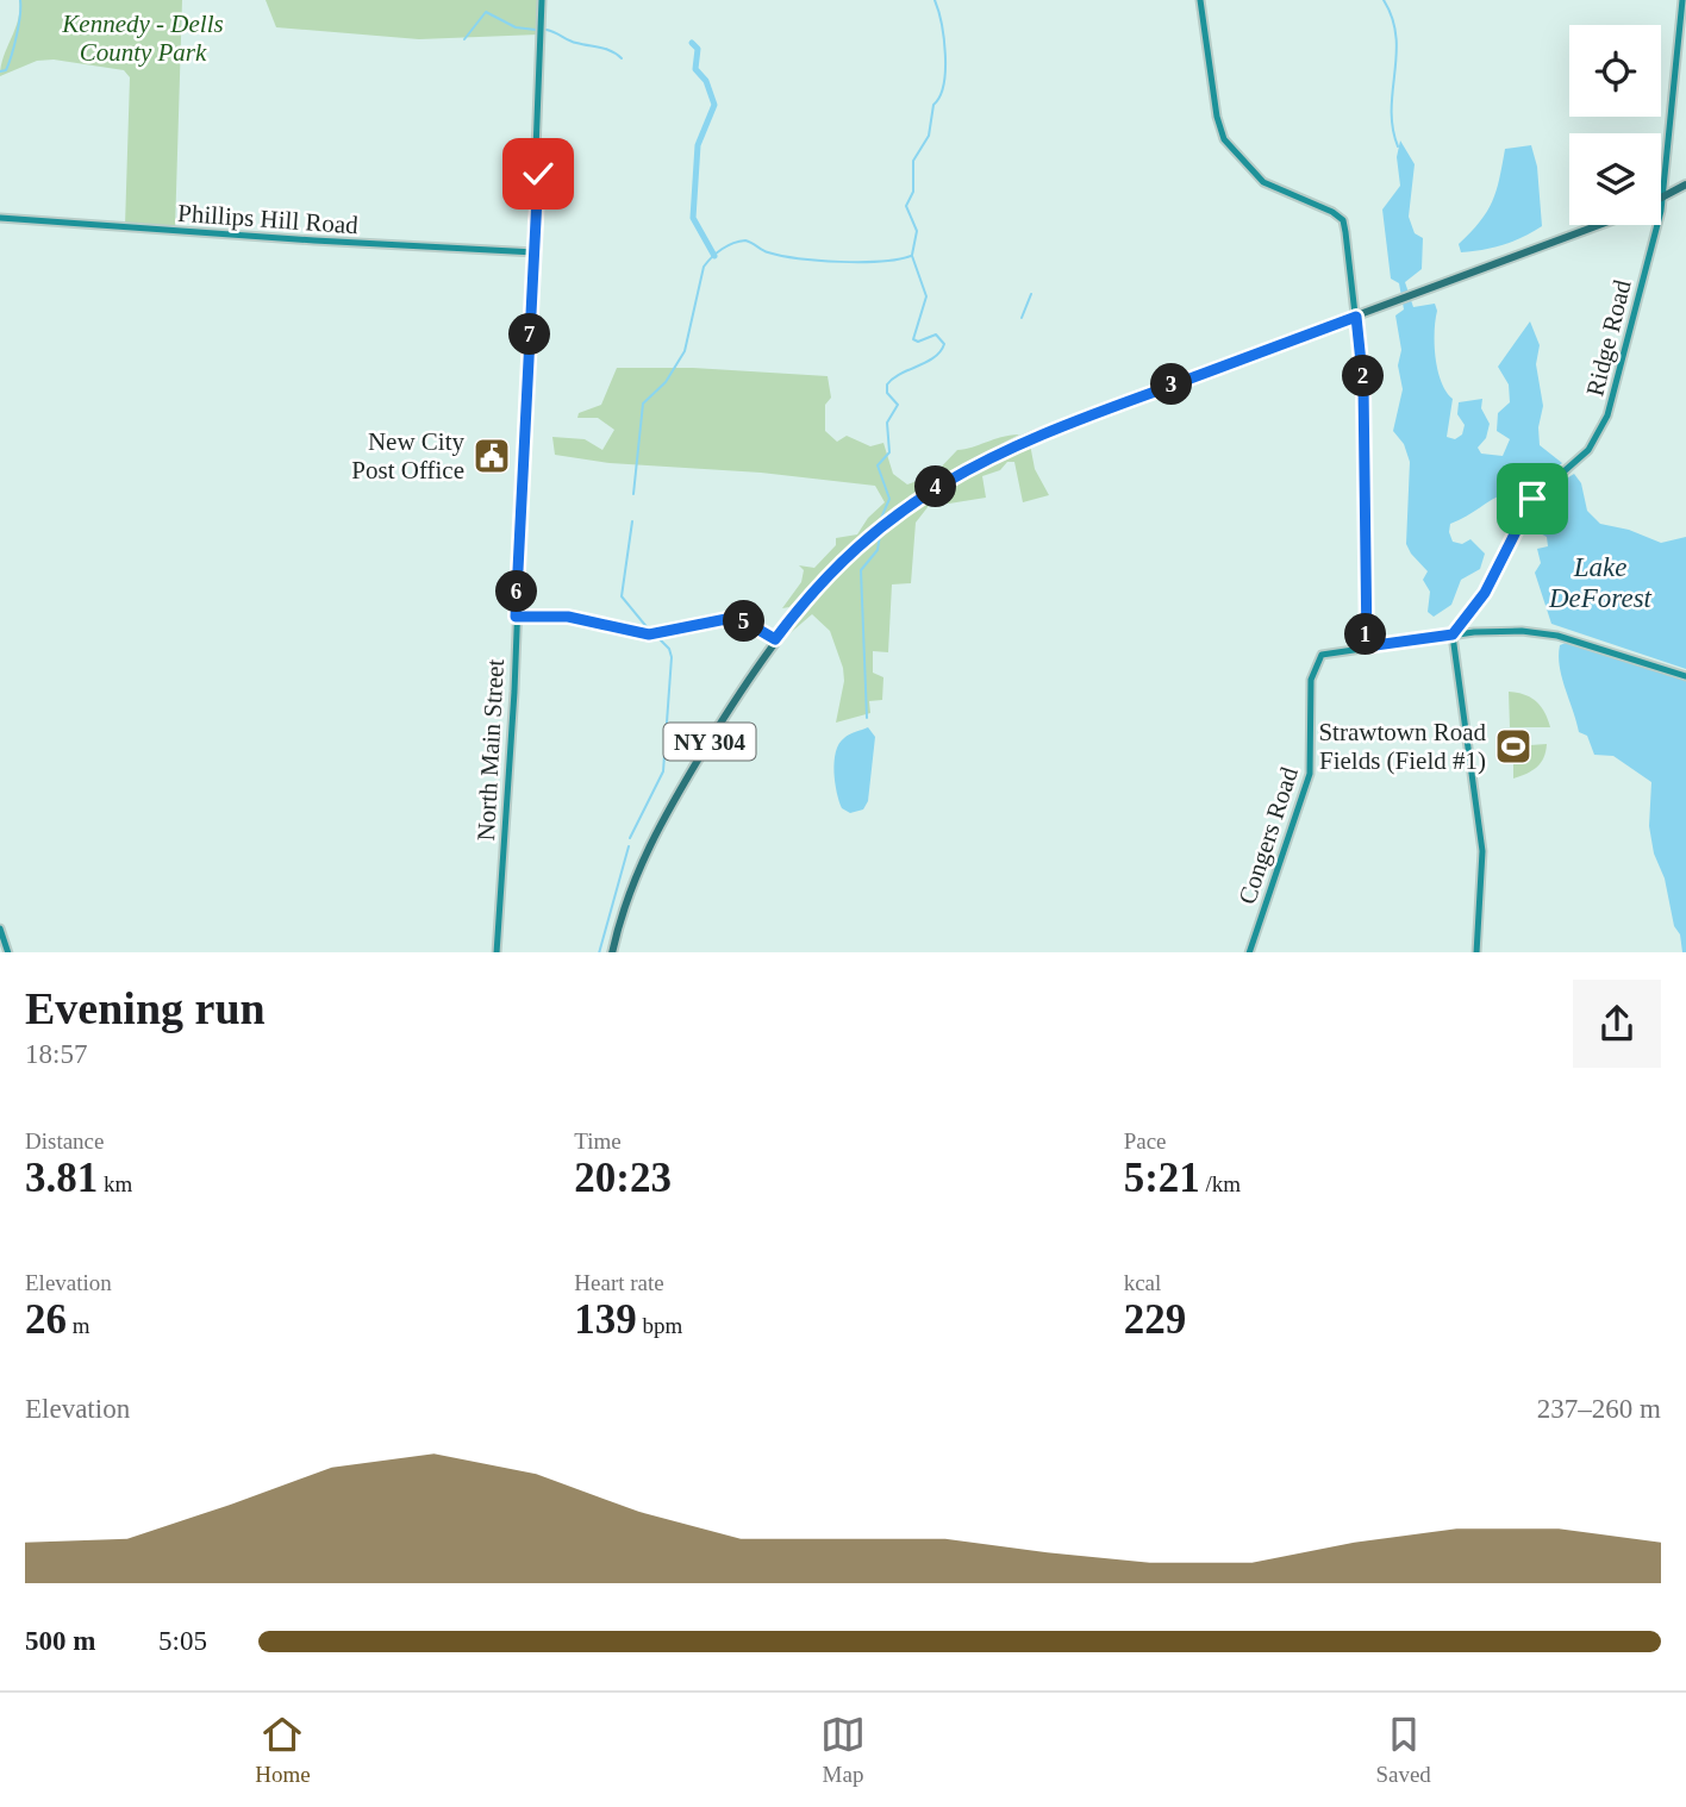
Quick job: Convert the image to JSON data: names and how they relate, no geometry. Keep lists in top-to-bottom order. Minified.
{"streets":{"main road":["NY 304"],"street":["Phillips Hill Road","Ridge Road","North Main Street","Congers Road"]},"crossings":[["Phillips Hill Road","North Main Street"],["Ridge Road","Congers Road"]],"water":["Lake DeForest"],"parks":["Kennedy - Dells County Park"],"places":{"public building":["New City Post Office"],"sports":["Strawtown Road Fields (Field #1)"]},"page":{"pins":["7","2","3","4","6","5","1"],"heading":["Evening run","18:57"],"stats":[["Distance","3.81 km"],["Time","20:23"],["Pace","5:21 /km"],["Elevation","26 m"],["Heart rate","139 bpm"],["kcal","229"]],"chart":["Elevation","237–260 m"],"list":[{"name":"500 m","note":"5:05"}],"tabs":["Home","Map","Saved"]}}
